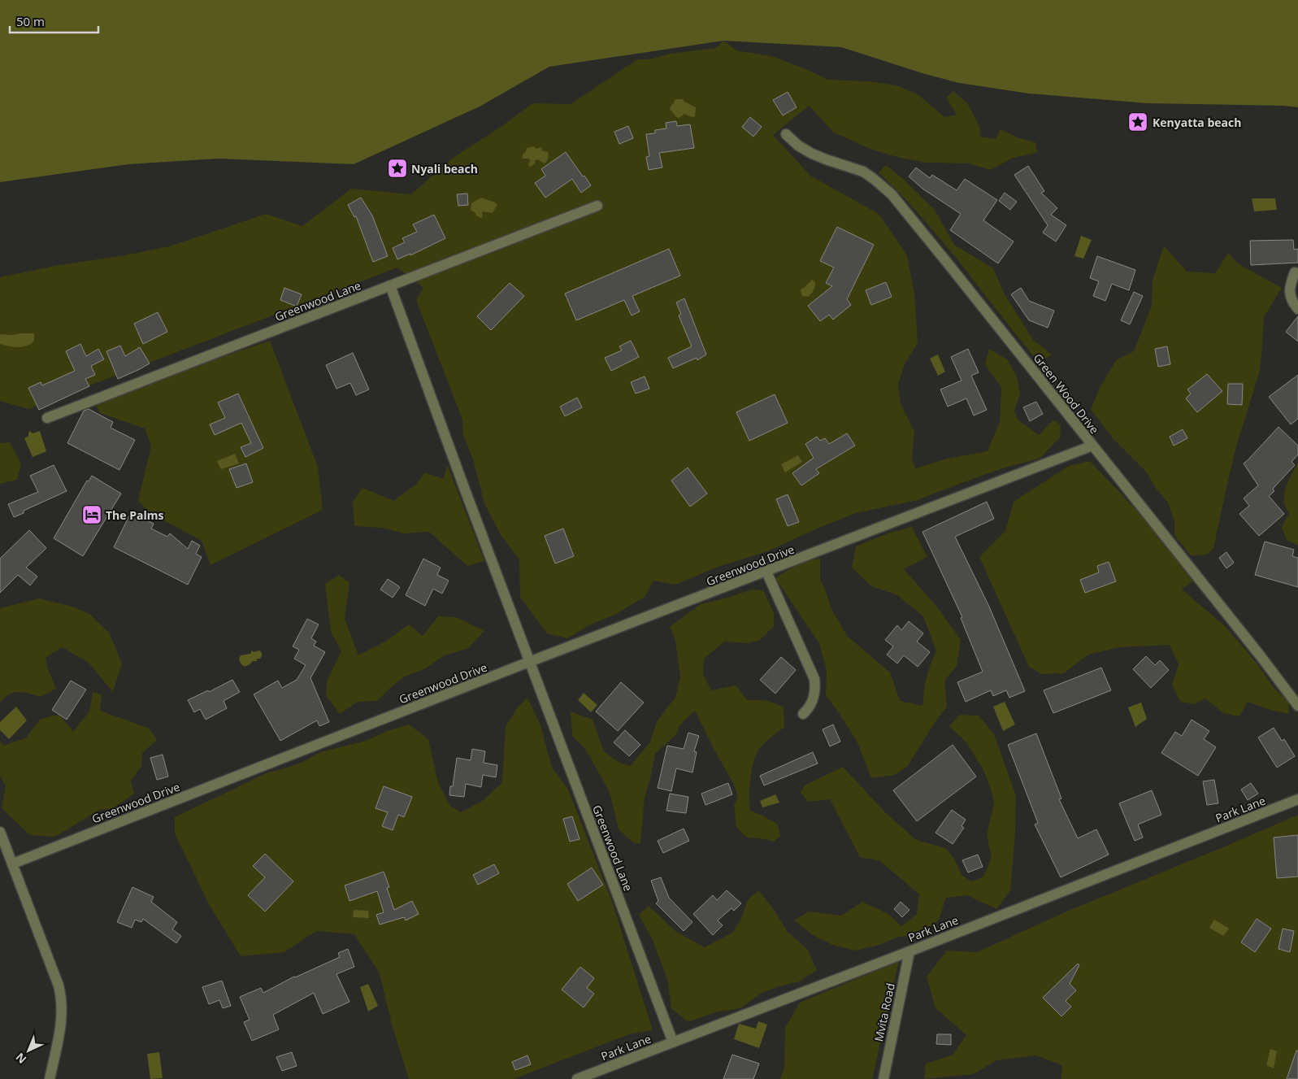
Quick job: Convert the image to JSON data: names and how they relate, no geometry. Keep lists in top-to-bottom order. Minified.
{"streets":{"street":["Greenwood Lane","Green Wood Drive","Greenwood Drive","Park Lane","Mvita Road"]},"crossings":[["Greenwood Lane","Greenwood Drive"],["Greenwood Lane","Park Lane"],["Green Wood Drive","Greenwood Drive"],["Park Lane","Mvita Road"]],"places":{"place":["Kenyatta beach","Nyali beach"],"hotel":["The Palms"]},"scale_bar":"50 m","north":"bottom left"}
